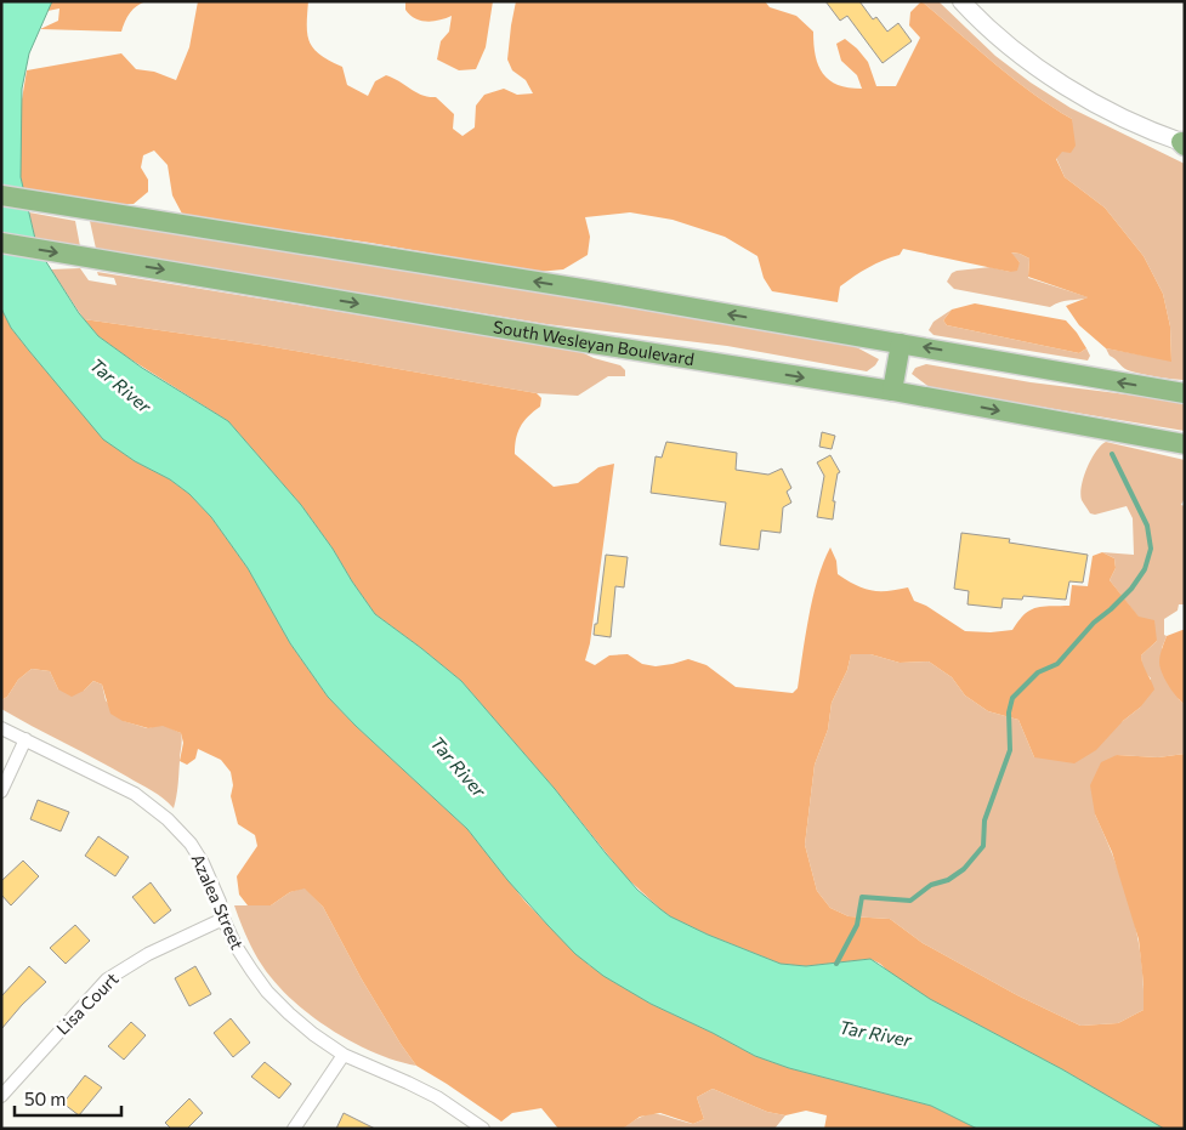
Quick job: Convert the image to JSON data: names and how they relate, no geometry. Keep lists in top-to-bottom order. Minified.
{"streets":{"highway":["South Wesleyan Boulevard"],"street":["Azalea Street","Lisa Court"]},"crossings":[["Azalea Street","Lisa Court"]],"water":["Tar River"],"scale_bar":"50 m"}
